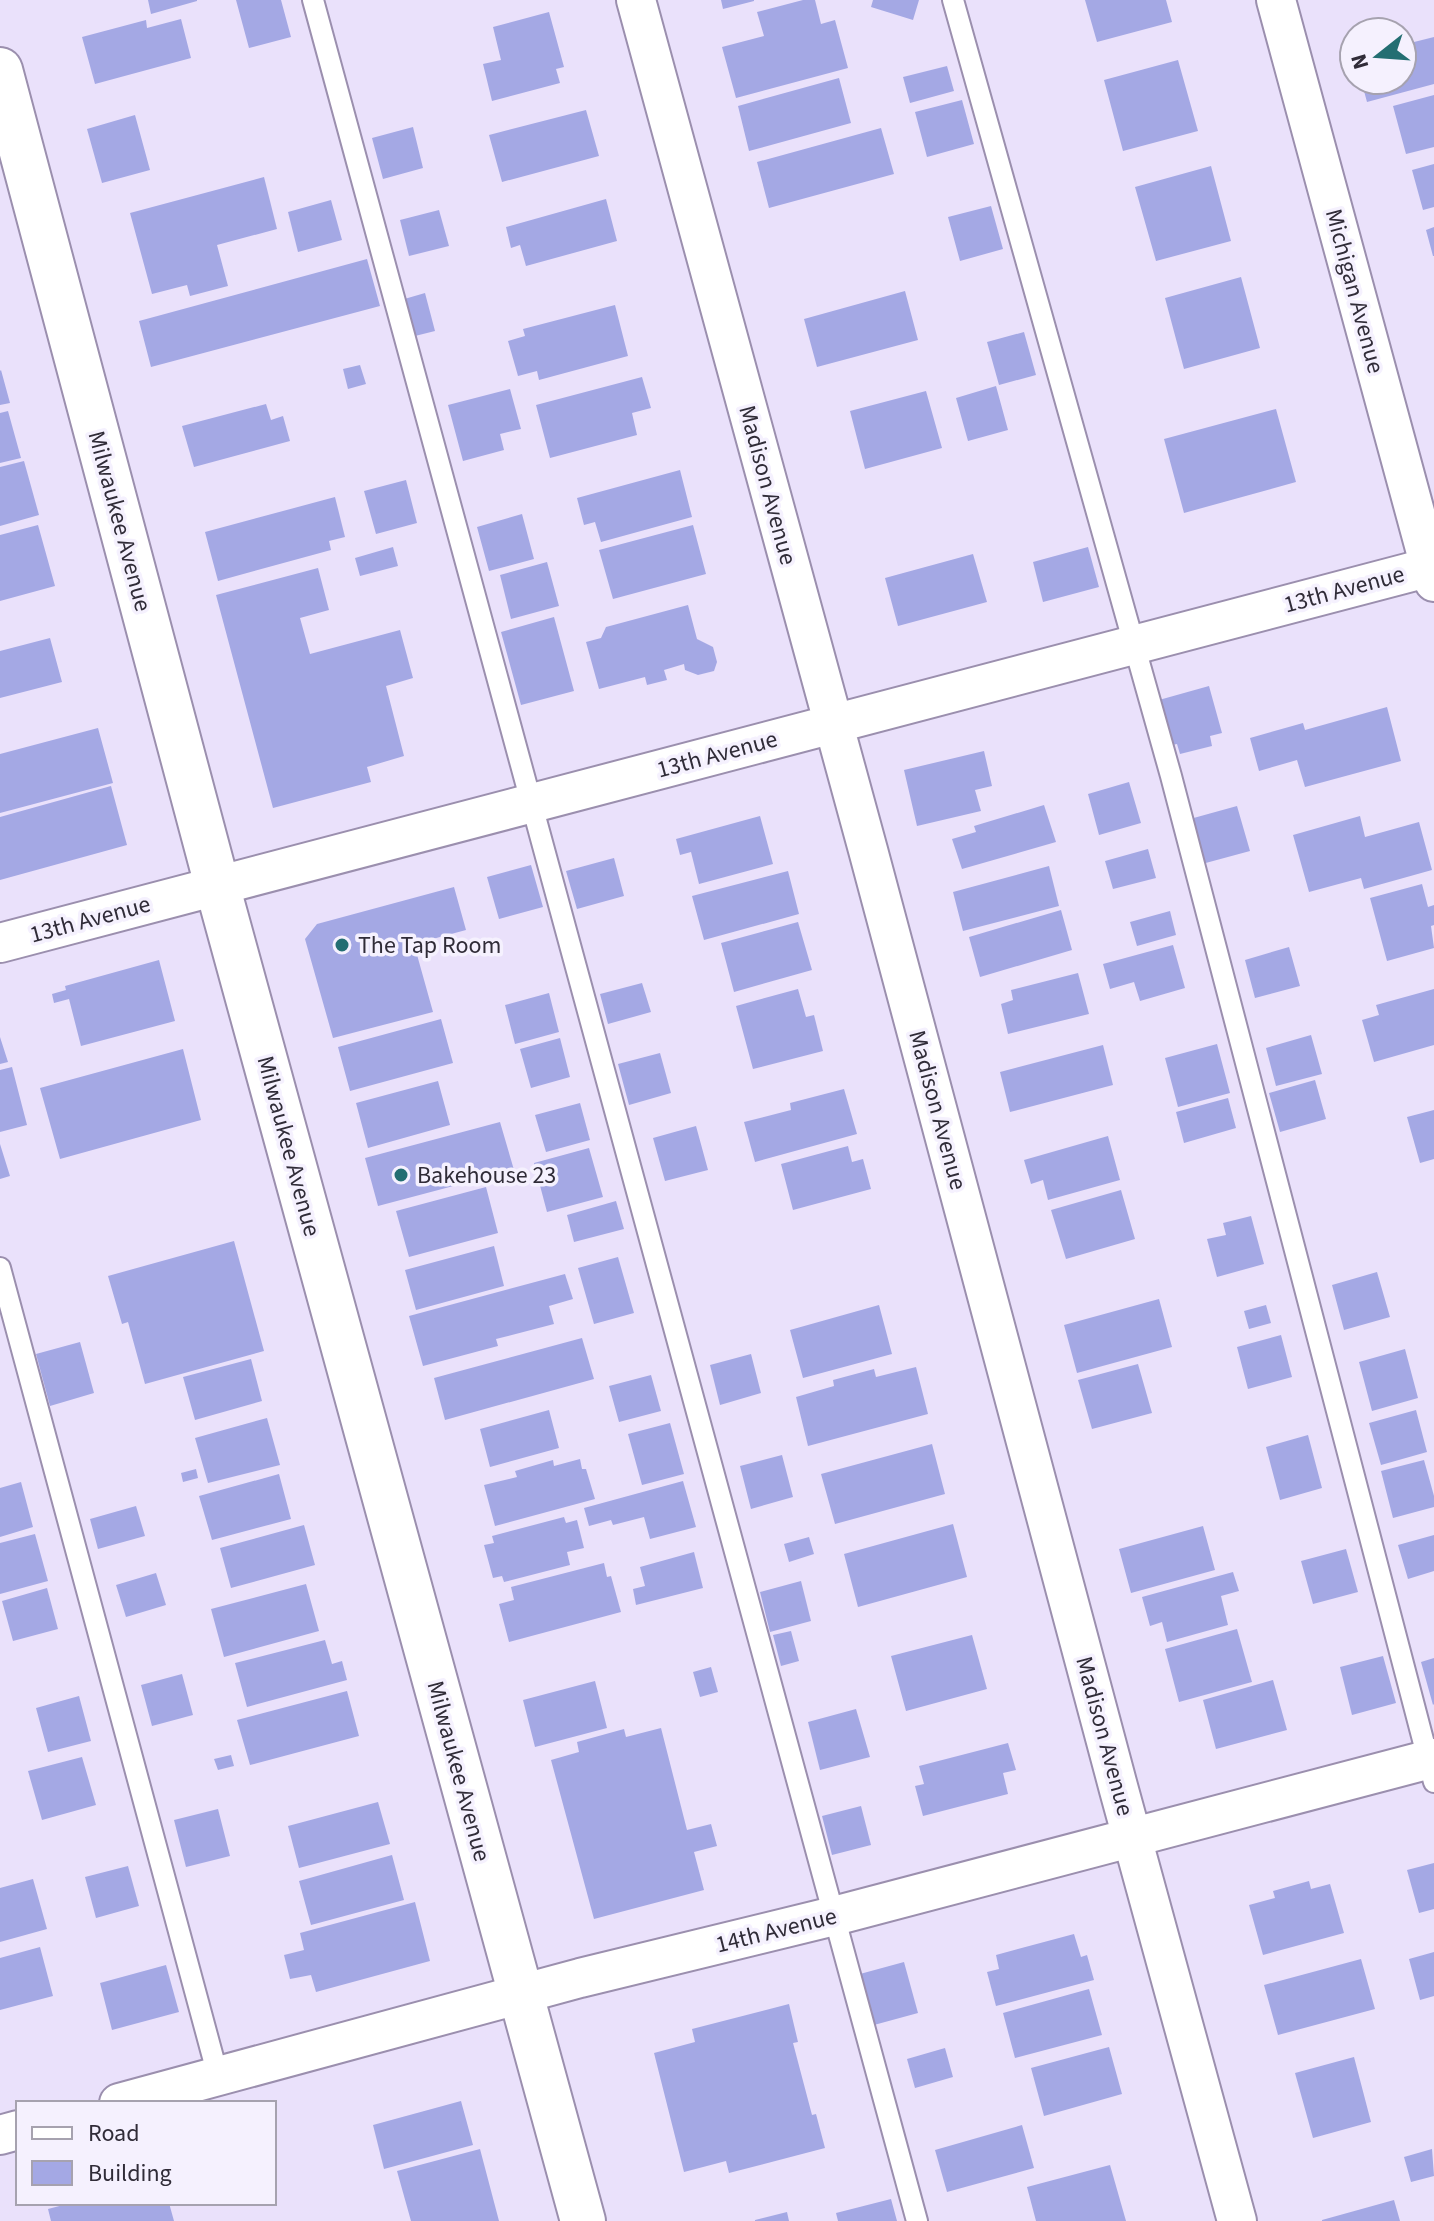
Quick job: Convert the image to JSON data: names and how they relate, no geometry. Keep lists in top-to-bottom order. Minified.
{"streets":{"street":["Michigan Avenue","Madison Avenue","Milwaukee Avenue","13th Avenue","14th Avenue"]},"crossings":[["Michigan Avenue","13th Avenue"],["Madison Avenue","13th Avenue"],["Madison Avenue","14th Avenue"],["Milwaukee Avenue","13th Avenue"],["Milwaukee Avenue","14th Avenue"]],"places":["The Tap Room","Bakehouse 23"],"legend":["Road","Building"],"north":"left"}
